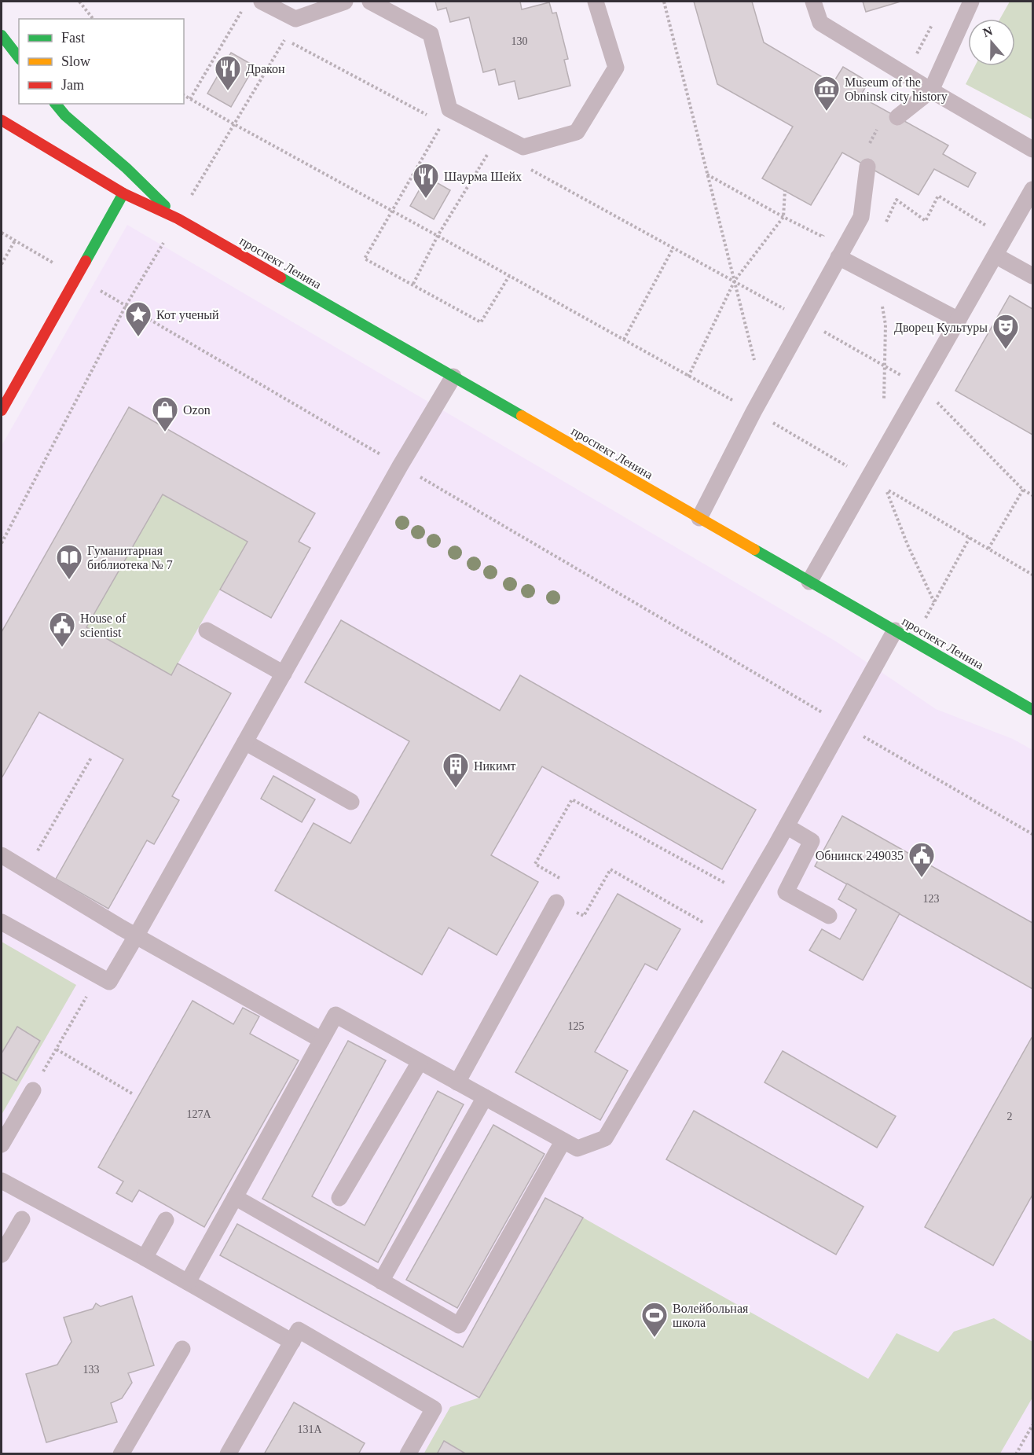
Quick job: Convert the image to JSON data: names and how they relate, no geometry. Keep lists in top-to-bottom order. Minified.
{"streets":{"main road":["проспект Ленина"]},"places":{"restaurant":["Дракон","Шаурма Шейх"],"museum":["Museum of the Obninsk сity history"],"place":["Кот ученый"],"theatre":["Дворец Культуры"],"shop":["Ozon"],"library":["Гуманитарная библиотека № 7"],"public building":["House of scientist","Обнинск 249035"],"building":["Никимт"],"sports":["Волейбольная школа"]},"house_numbers":["130","123","125","127А","2","133","131А"],"legend":["Fast","Slow","Jam"],"north":"top"}
